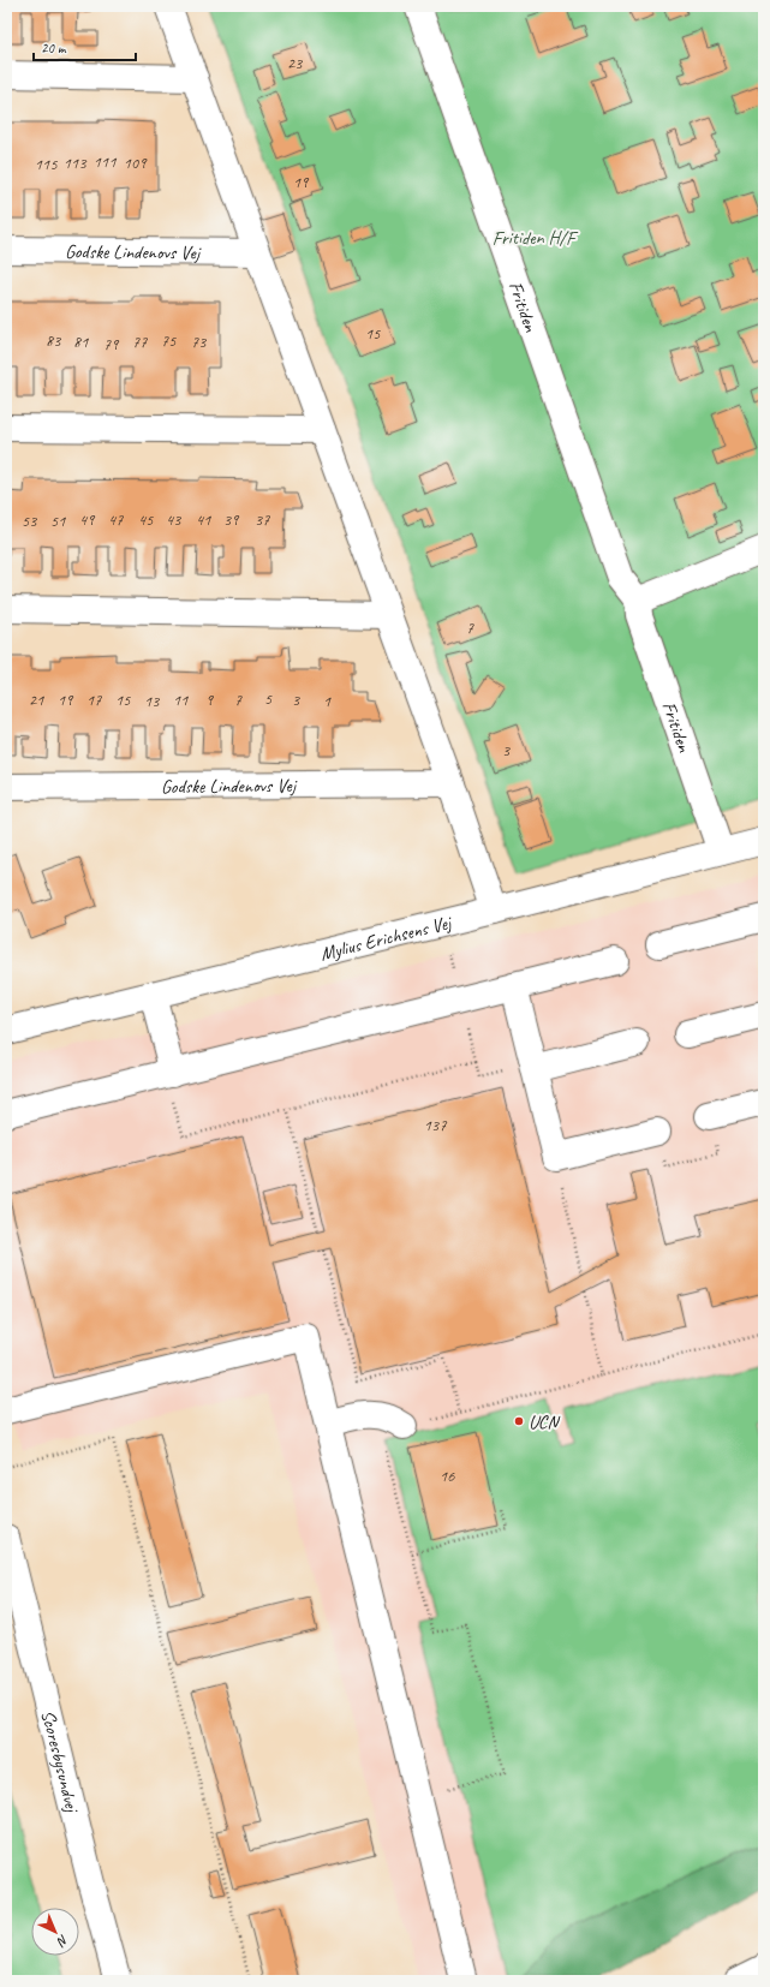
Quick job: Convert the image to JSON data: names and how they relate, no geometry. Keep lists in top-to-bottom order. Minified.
{"streets":{"street":["Godske Lindenovs Vej","Fritiden","Mylius Erichsens Vej","Scoresbysundvej"]},"crossings":[["Fritiden","Mylius Erichsens Vej"]],"parks":["Fritiden H/F"],"places":["UCN"],"house_numbers":["23","111","113","109","115","19","15","83","75","81","77","73","79","49","47","45","43","41","39","37","53","51","7","5","21","19","17","15","11","9","7","3","13","1","3","137","16"],"scale_bar":"20 m","north":"bottom right"}
